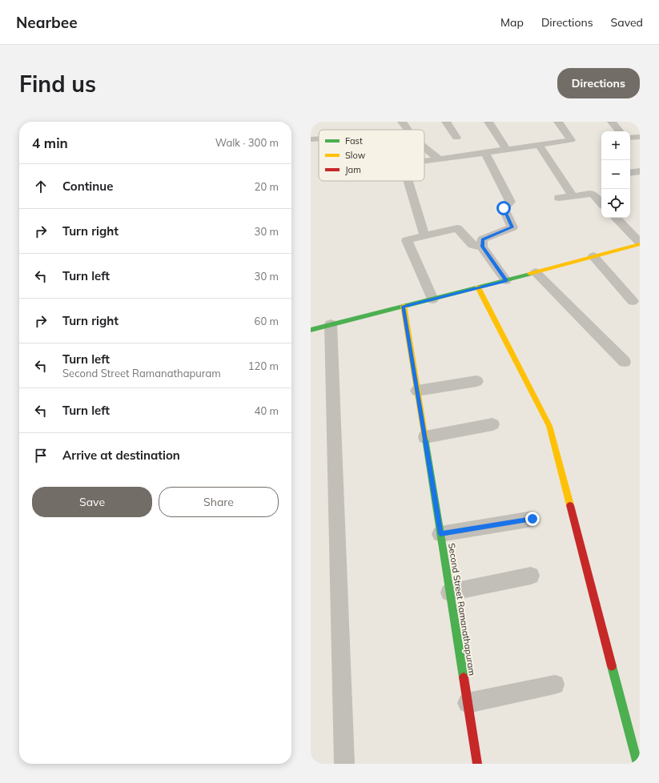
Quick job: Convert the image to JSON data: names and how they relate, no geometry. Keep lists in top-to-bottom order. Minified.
{"streets":{"street":["Second Street Ramanathapuram"]},"legend":["Fast","Slow","Jam"],"page":{"header":"Nearbee","nav":["Map","Directions","Saved"],"buttons":["Directions",["Save","Share"]],"title":"Find us","heading":["4 min","Walk · 300 m"],"map_buttons":["+","−"],"list":[["Continue","20 m"],["Turn right","30 m"],["Turn left","30 m"],["Turn right","60 m"],["Turn left","Second Street Ramanathapuram","120 m"],["Turn left","40 m"],"Arrive at destination"]}}
